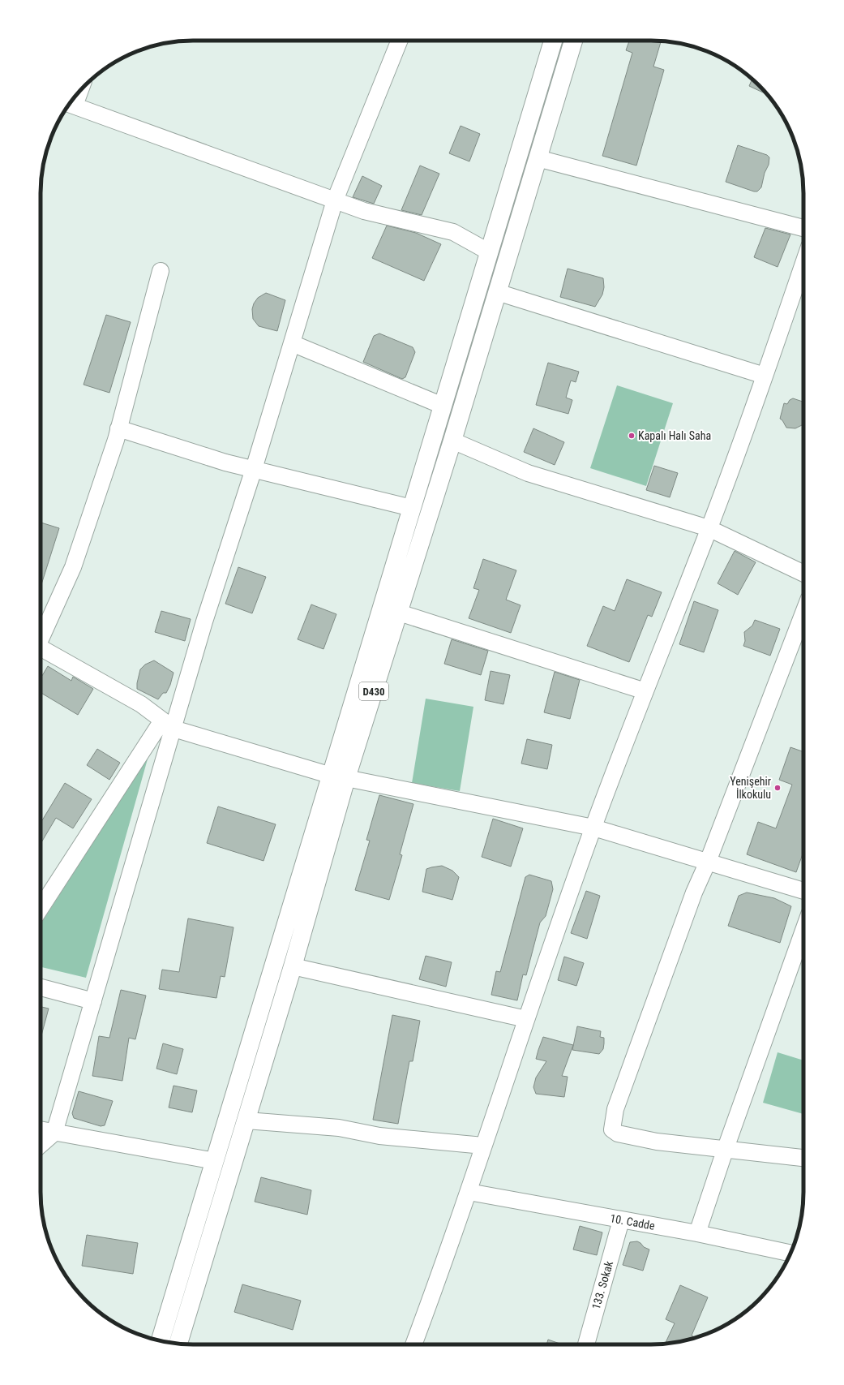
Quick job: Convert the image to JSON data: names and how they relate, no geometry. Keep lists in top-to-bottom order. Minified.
{"streets":{"highway":["D430"],"street":["10. Cadde","133. Sokak"]},"crossings":[["10. Cadde","133. Sokak"]],"places":["Kapalı Halı Saha","Yenişehir İlkokulu"]}
